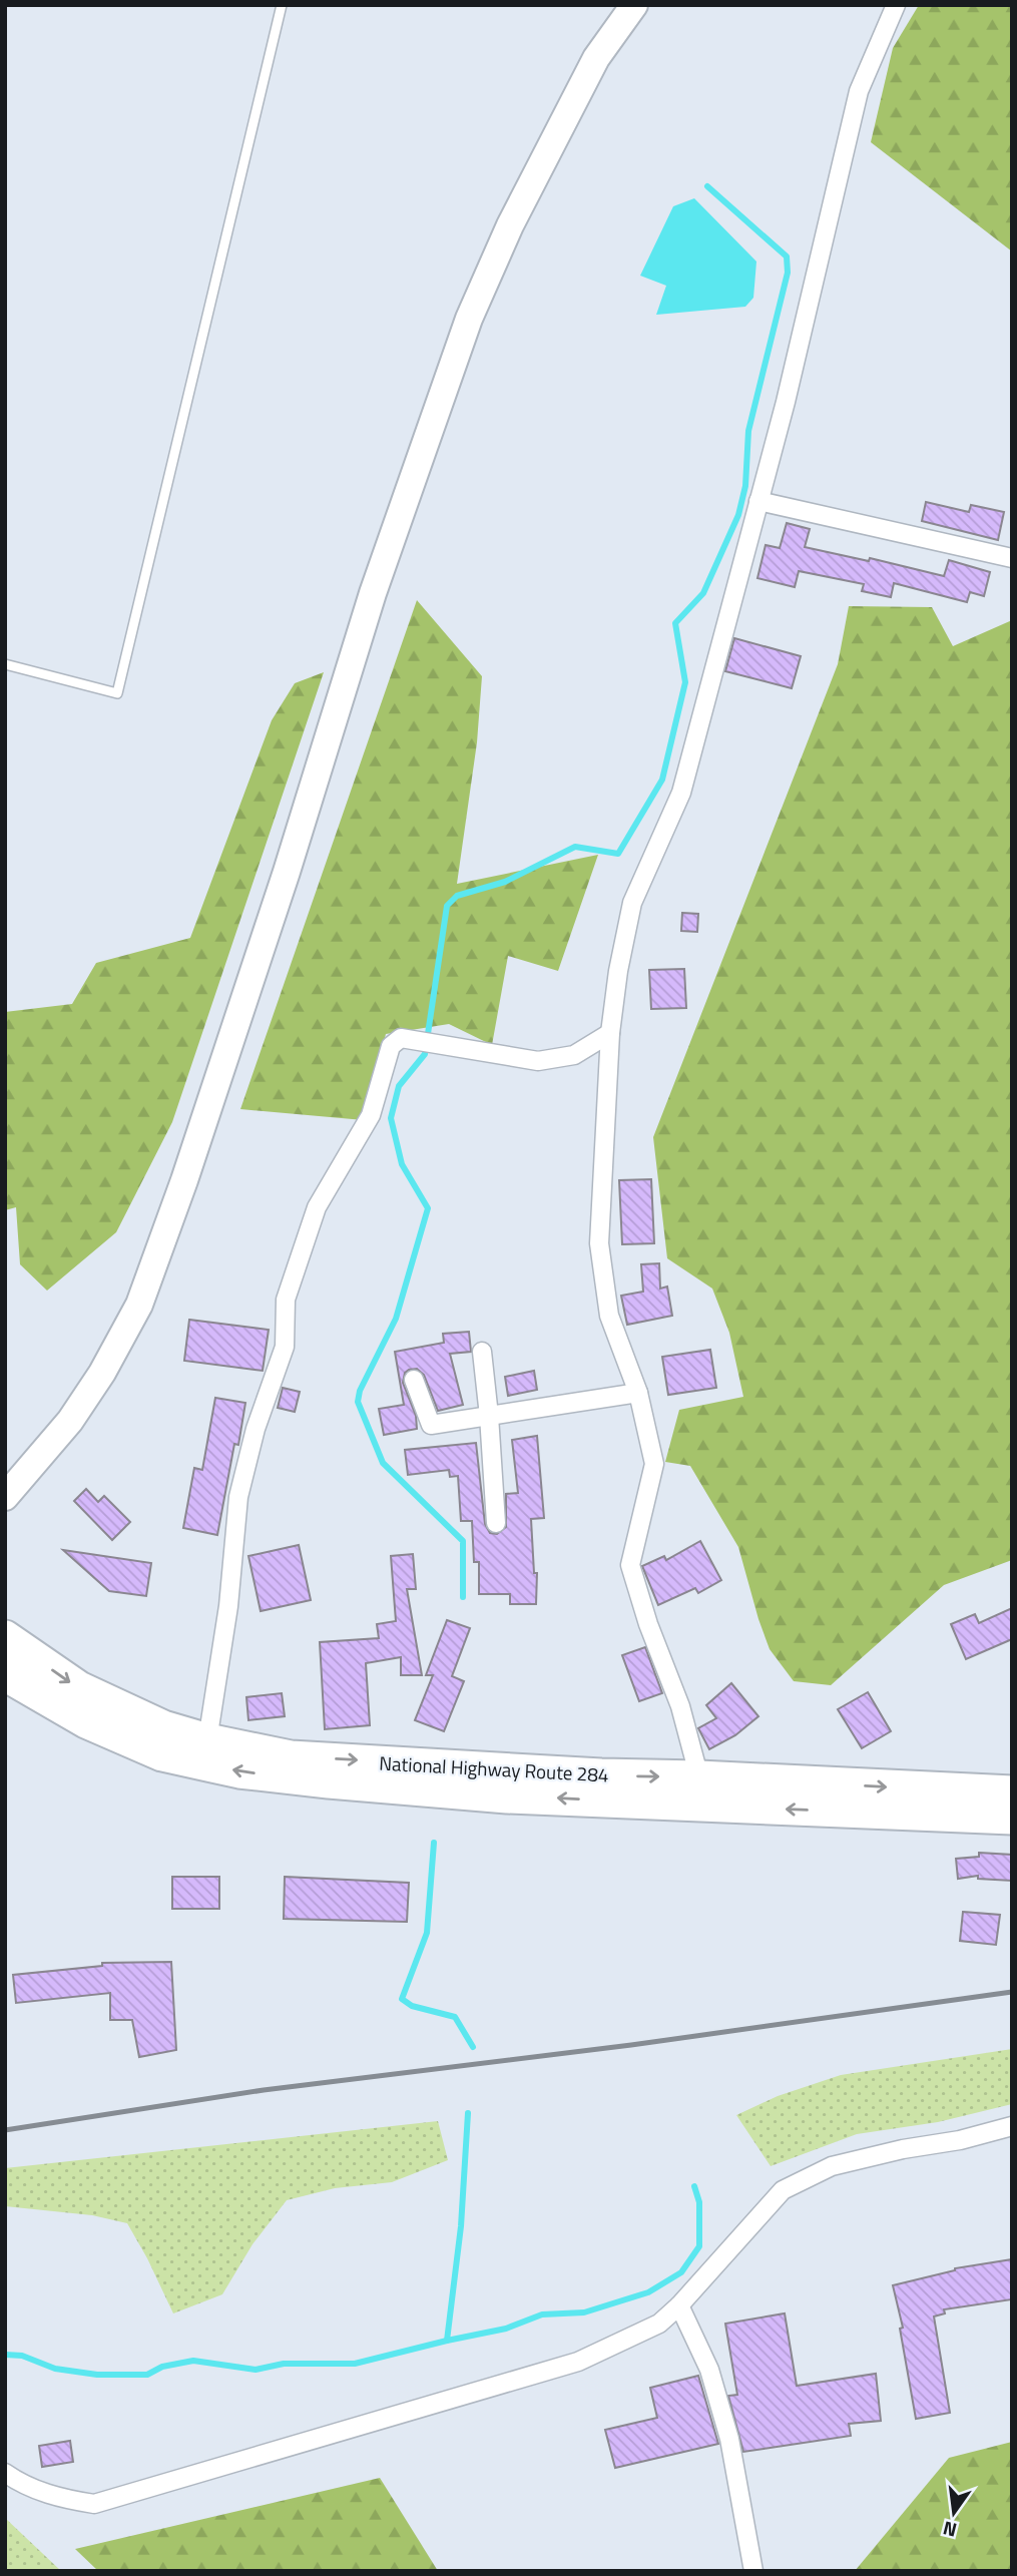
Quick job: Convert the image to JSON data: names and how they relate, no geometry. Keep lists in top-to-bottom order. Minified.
{"streets":{"highway":["National Highway Route 284"]},"north":"bottom"}
